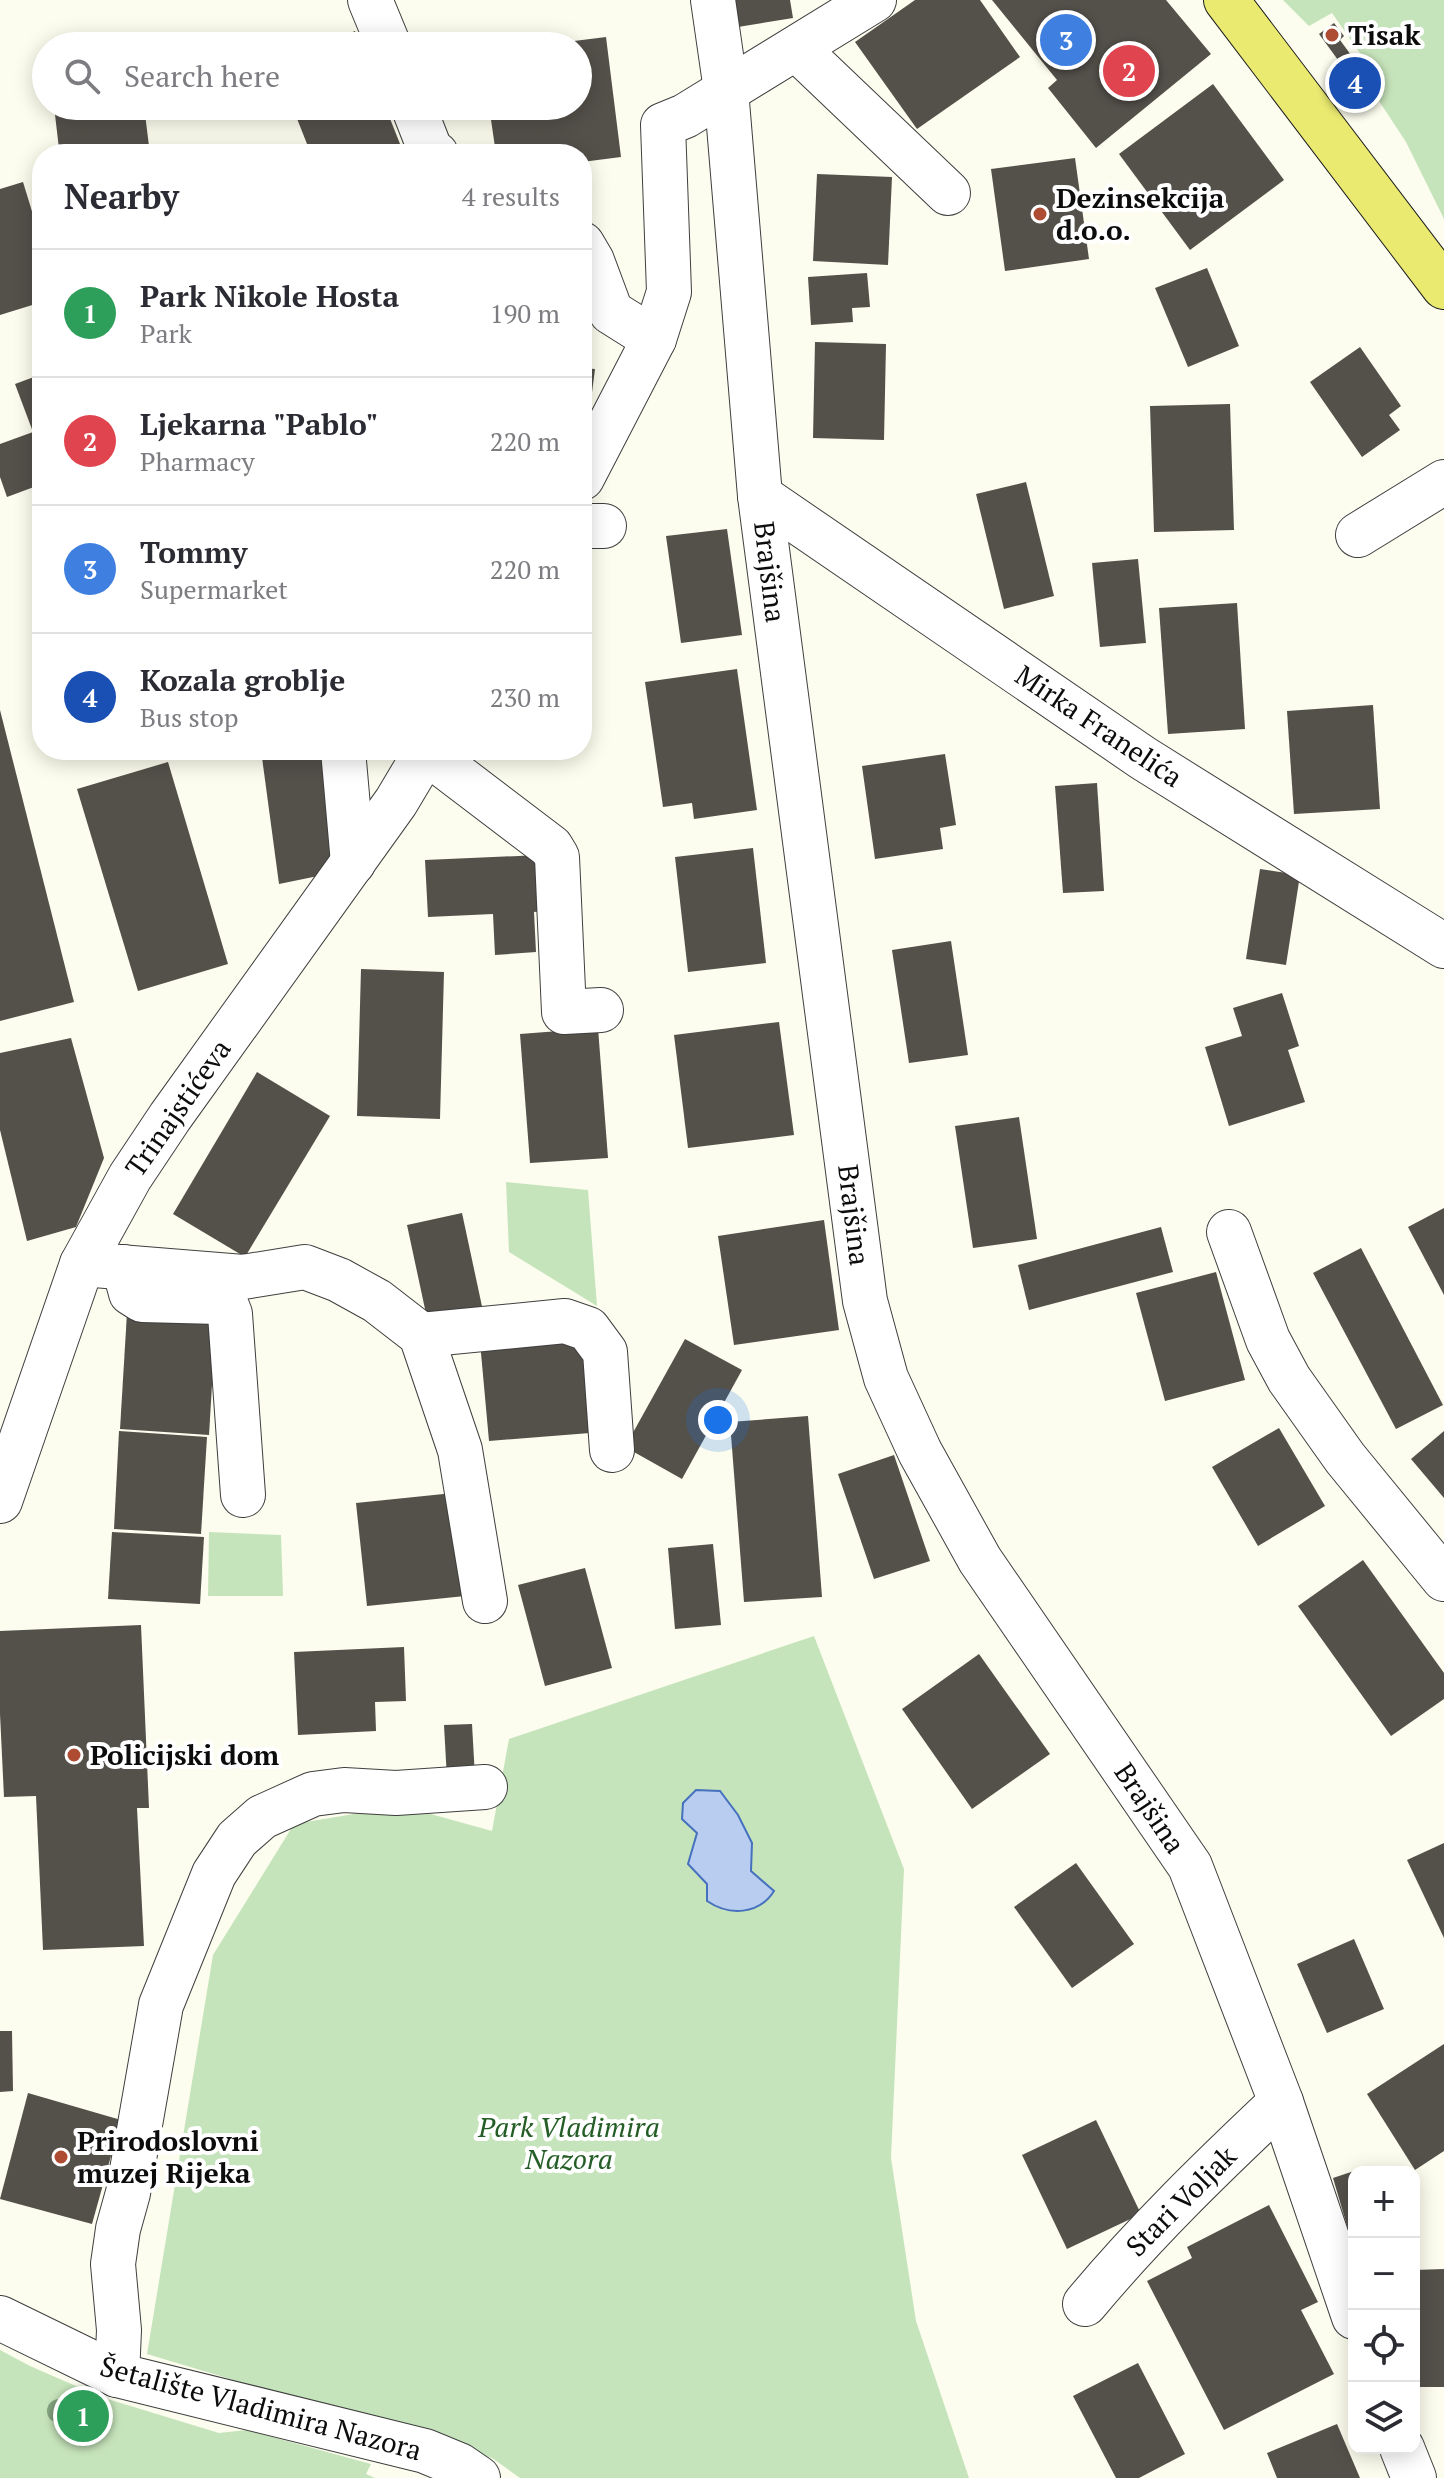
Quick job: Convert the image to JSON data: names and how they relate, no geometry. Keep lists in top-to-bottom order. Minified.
{"streets":{"street":["Brajšina","Mirka Franelića","Trinajstićeva","Stari Voljak","Šetalište Vladimira Nazora"]},"crossings":[["Brajšina","Mirka Franelića"],["Brajšina","Stari Voljak"]],"parks":["Park Vladimira Nazora"],"places":["Tisak","Dezinsekcija d.o.o.","Policijski dom","Prirodoslovni muzej Rijeka"],"page":{"pins":["3","2","4","1"],"search":"Search here","heading":["Nearby","4 results"],"list":[{"mark":"1","name":"Park Nikole Hosta","note":"Park","value":"190 m"},{"mark":"2","name":"Ljekarna \"Pablo\"","note":"Pharmacy","value":"220 m"},{"mark":"3","name":"Tommy","note":"Supermarket","value":"220 m"},{"mark":"4","name":"Kozala groblje","note":"Bus stop","value":"230 m"}],"map_buttons":["+","−"]}}
